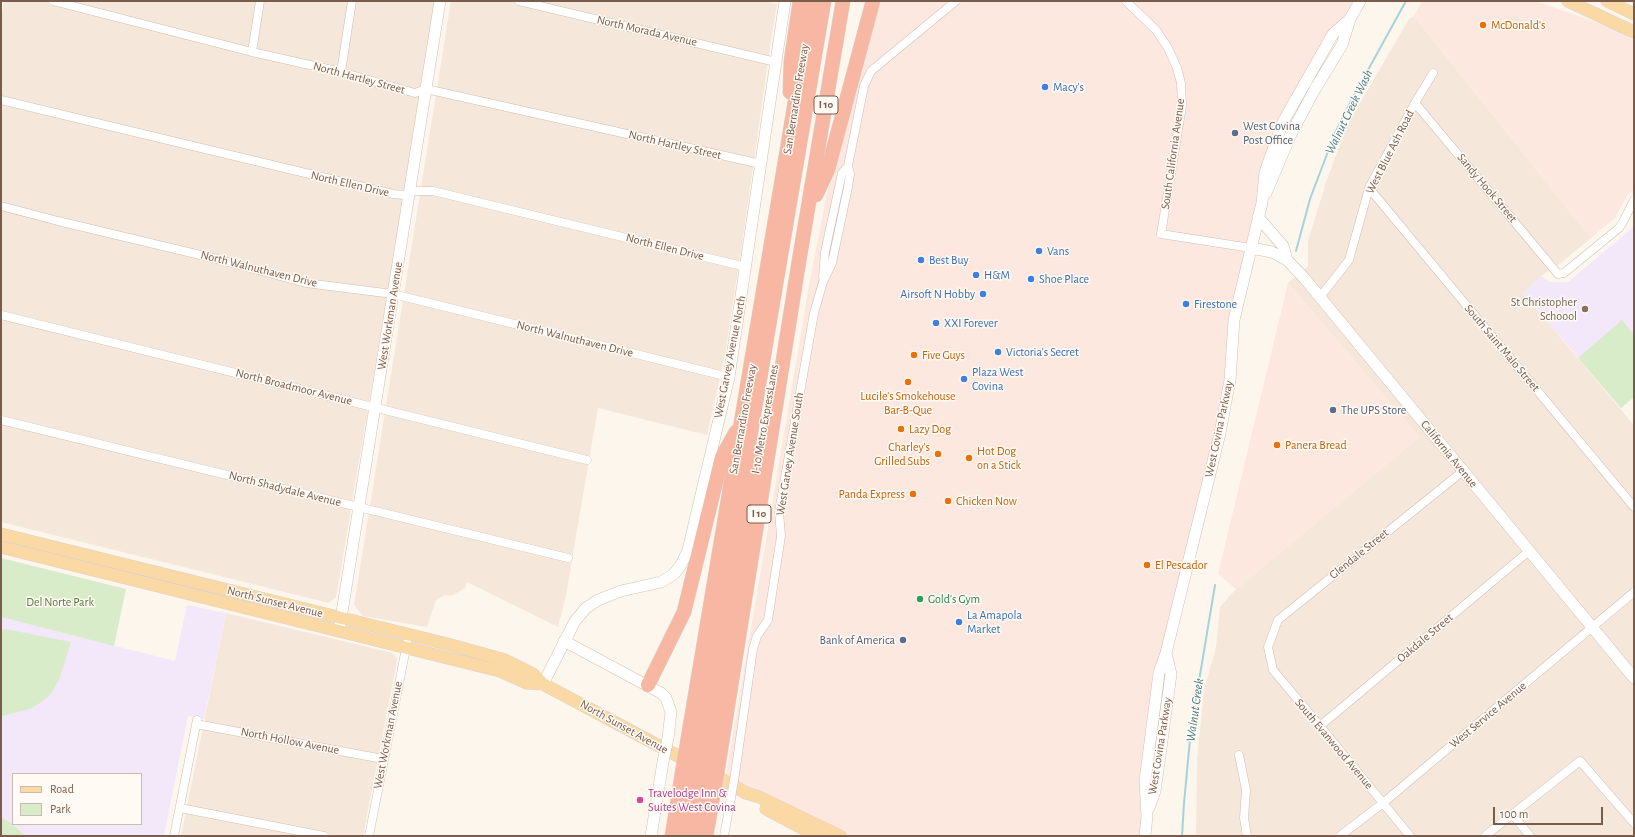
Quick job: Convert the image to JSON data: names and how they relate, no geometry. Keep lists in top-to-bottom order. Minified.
{"streets":{"highway":["San Bernardino Freeway","I 10","I-10 Metro ExpressLanes"],"main road":["North Sunset Avenue"],"street":["North Morada Avenue","North Hartley Street","West Blue Ash Road","South California Avenue","North Ellen Drive","Sandy Hook Street","North Walnuthaven Drive","West Workman Avenue","South Saint Malo Street","West Garvey Avenue North","North Broadmoor Avenue","West Covina Parkway","West Garvey Avenue South","California Avenue","North Shadydale Avenue","Glendale Street","Oakdale Street","West Service Avenue","North Hollow Avenue","South Evanwood Avenue"]},"crossings":[["North Morada Avenue","West Garvey Avenue North"],["North Hartley Street","West Workman Avenue"],["North Hartley Street","West Garvey Avenue North"],["San Bernardino Freeway","I-10 Metro ExpressLanes"],["San Bernardino Freeway","North Sunset Avenue"],["West Blue Ash Road","Sandy Hook Street"],["West Blue Ash Road","South Saint Malo Street"],["West Blue Ash Road","California Avenue"],["South California Avenue","West Covina Parkway"],["South California Avenue","California Avenue"],["North Ellen Drive","West Workman Avenue"],["North Ellen Drive","West Garvey Avenue North"],["North Walnuthaven Drive","West Workman Avenue"],["North Walnuthaven Drive","West Garvey Avenue North"],["West Workman Avenue","North Broadmoor Avenue"],["West Workman Avenue","North Shadydale Avenue"],["West Workman Avenue","North Sunset Avenue"],["West Workman Avenue","North Hollow Avenue"],["West Garvey Avenue North","North Sunset Avenue"],["I-10 Metro ExpressLanes","North Sunset Avenue"],["West Covina Parkway","California Avenue"],["California Avenue","Glendale Street"],["California Avenue","Oakdale Street"],["California Avenue","West Service Avenue"],["Glendale Street","South Evanwood Avenue"],["Oakdale Street","South Evanwood Avenue"],["West Service Avenue","South Evanwood Avenue"]],"water":["Walnut Creek Wash","Walnut Creek"],"parks":["Del Norte Park"],"places":["McDonald's","Macy's","West Covina Post Office","Vans","Best Buy","H&M","Shoe Place","Airsoft N Hobby","Firestone","St Christopher Schoool","XXI Forever","Victoria's Secret","Five Guys","Plaza West Covina","Lucile's Smokehouse Bar-B-Que","The UPS Store","Lazy Dog","Panera Bread","Charley's Grilled Subs","Hot Dog on a Stick","Panda Express","Chicken Now","El Pescador","Gold's Gym","La Amapola Market","Bank of America","Travelodge Inn & Suites West Covina"],"legend":["Road","Park"],"scale_bar":"100 m"}
